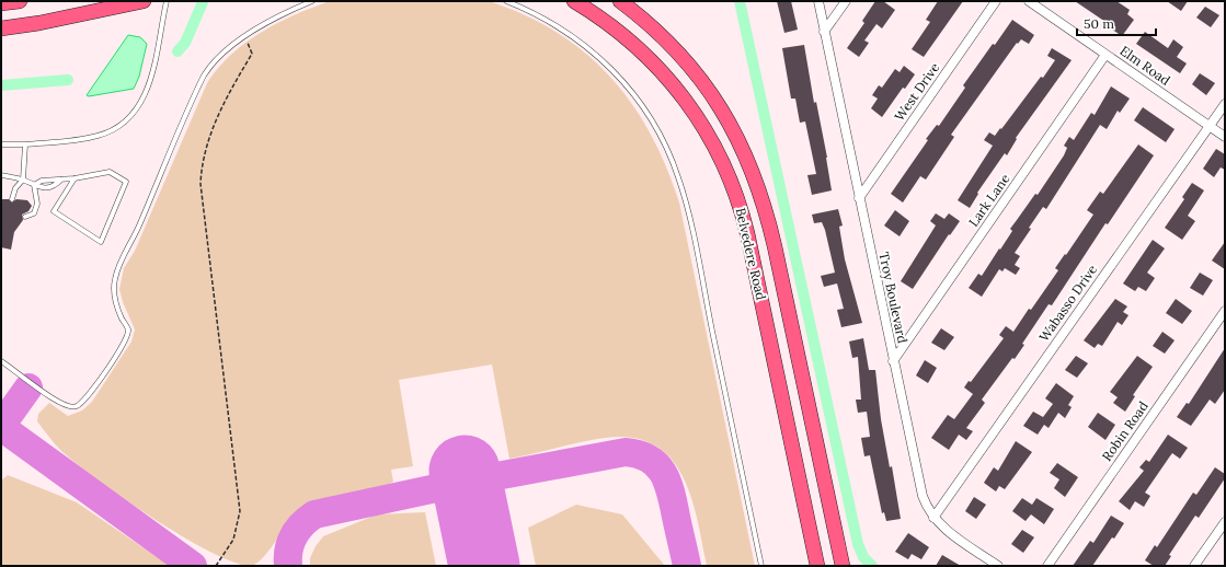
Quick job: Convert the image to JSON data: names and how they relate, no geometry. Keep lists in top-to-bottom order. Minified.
{"streets":{"main road":["Belvedere Road"],"street":["Elm Road","West Drive","Lark Lane","Troy Boulevard","Wabasso Drive","Robin Road"]},"crossings":[["Elm Road","Lark Lane"],["Elm Road","Wabasso Drive"],["West Drive","Troy Boulevard"],["Lark Lane","Troy Boulevard"],["Troy Boulevard","Wabasso Drive"]],"scale_bar":"50 m"}
